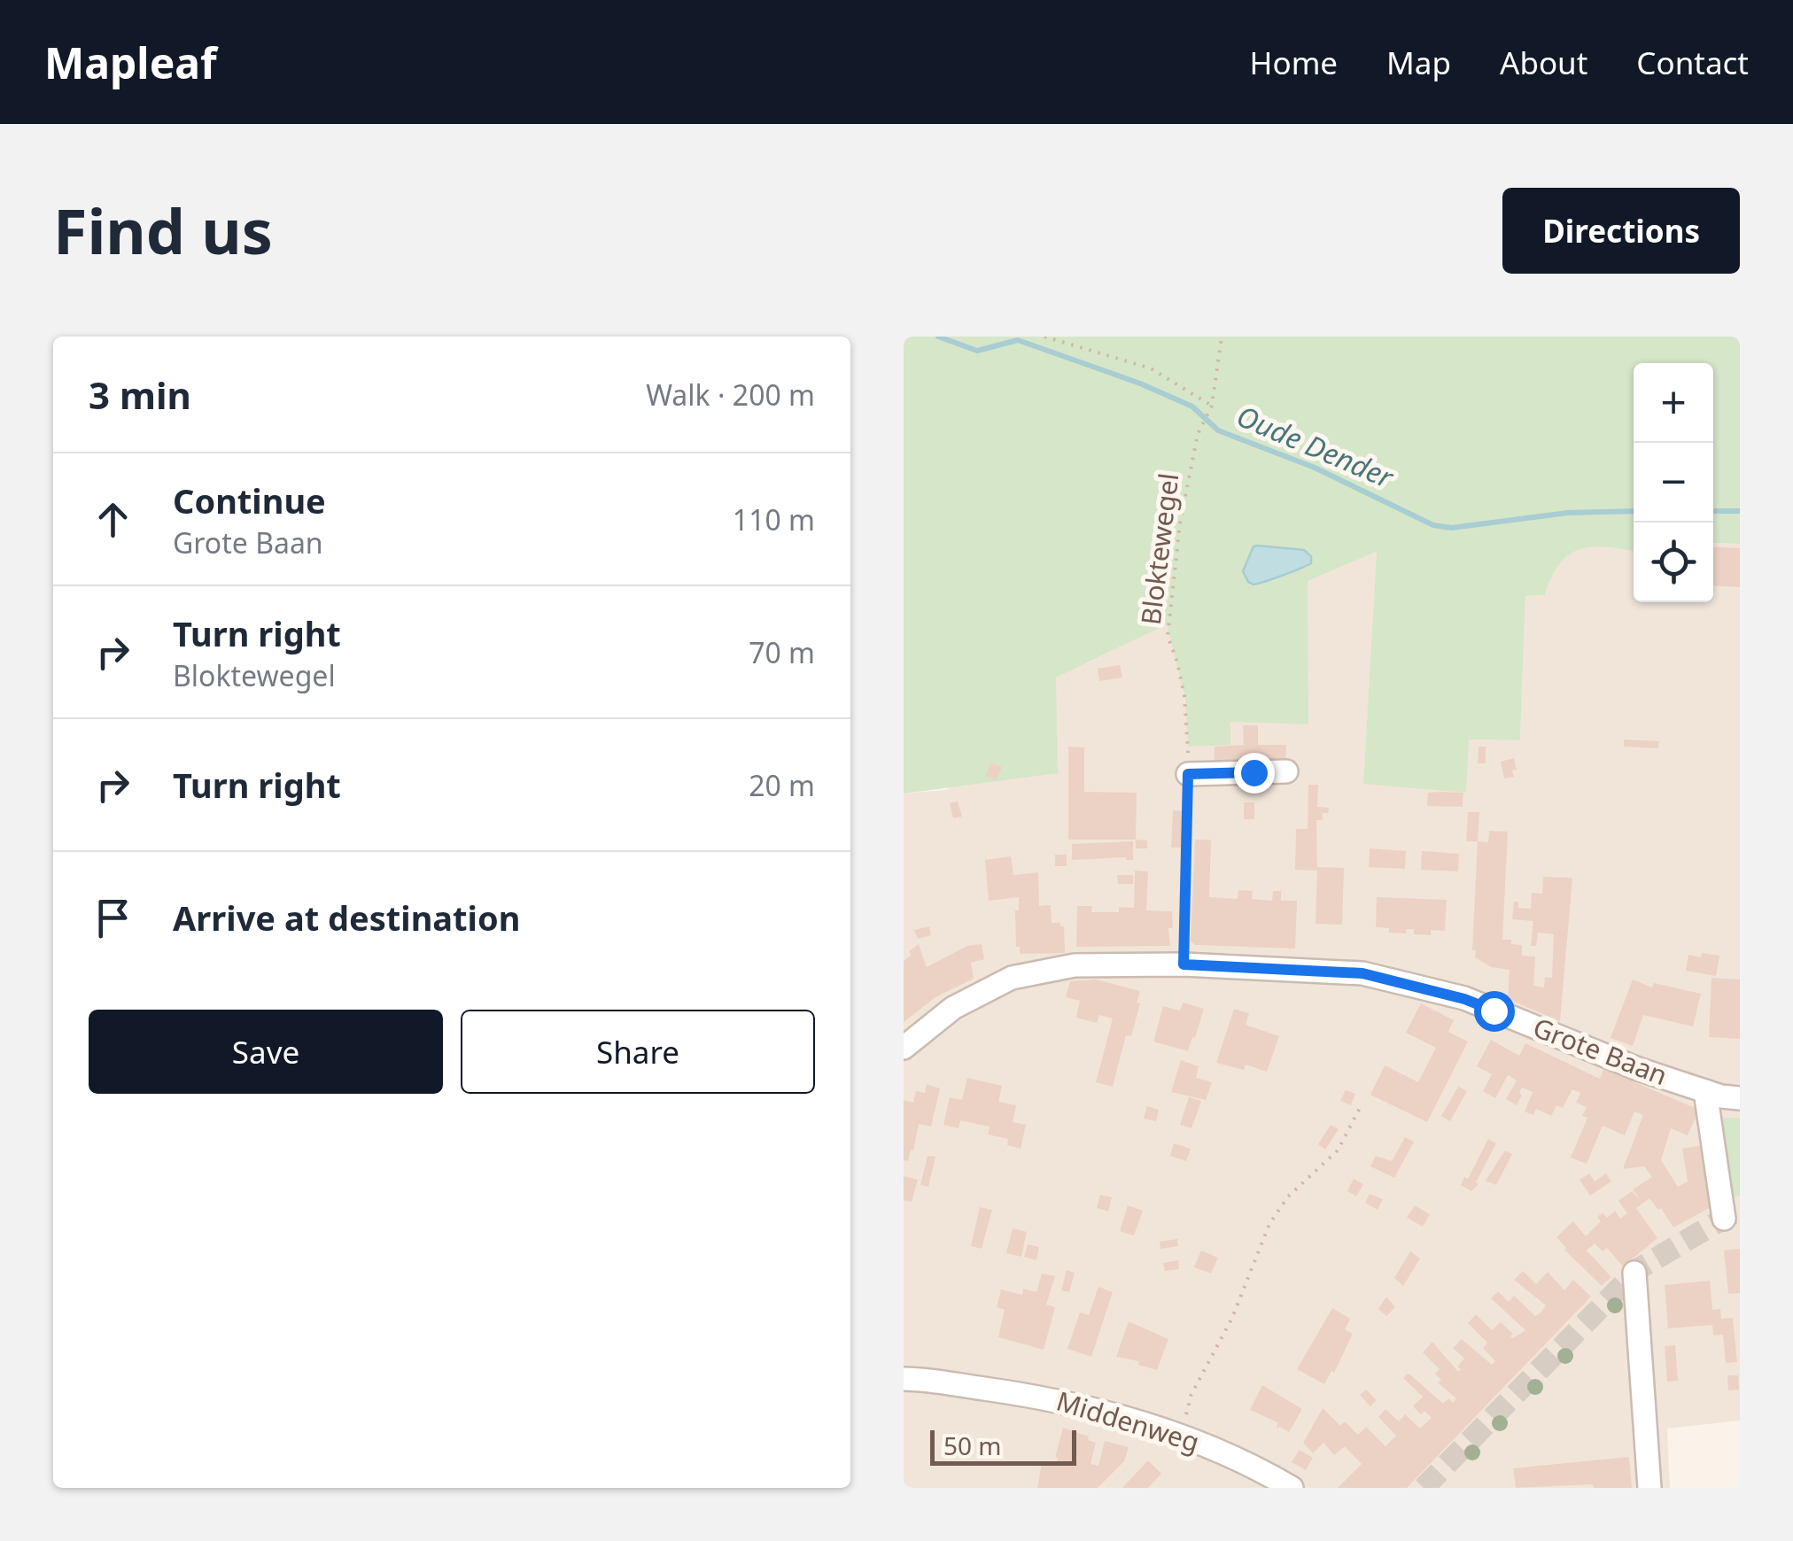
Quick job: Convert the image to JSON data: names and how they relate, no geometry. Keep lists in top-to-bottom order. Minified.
{"streets":{"street":["Grote Baan","Middenweg"],"path":["Bloktewegel"]},"crossings":[["Bloktewegel","Grote Baan"]],"water":["Oude Dender"],"scale_bar":"50 m","page":{"header":"Mapleaf","nav":["Home","Map","About","Contact"],"title":"Find us","buttons":["Directions",["Save","Share"]],"heading":["3 min","Walk · 200 m"],"map_buttons":["+","−"],"list":[["Continue","Grote Baan","110 m"],["Turn right","Bloktewegel","70 m"],["Turn right","20 m"],"Arrive at destination"],"scale":"50 m"}}
